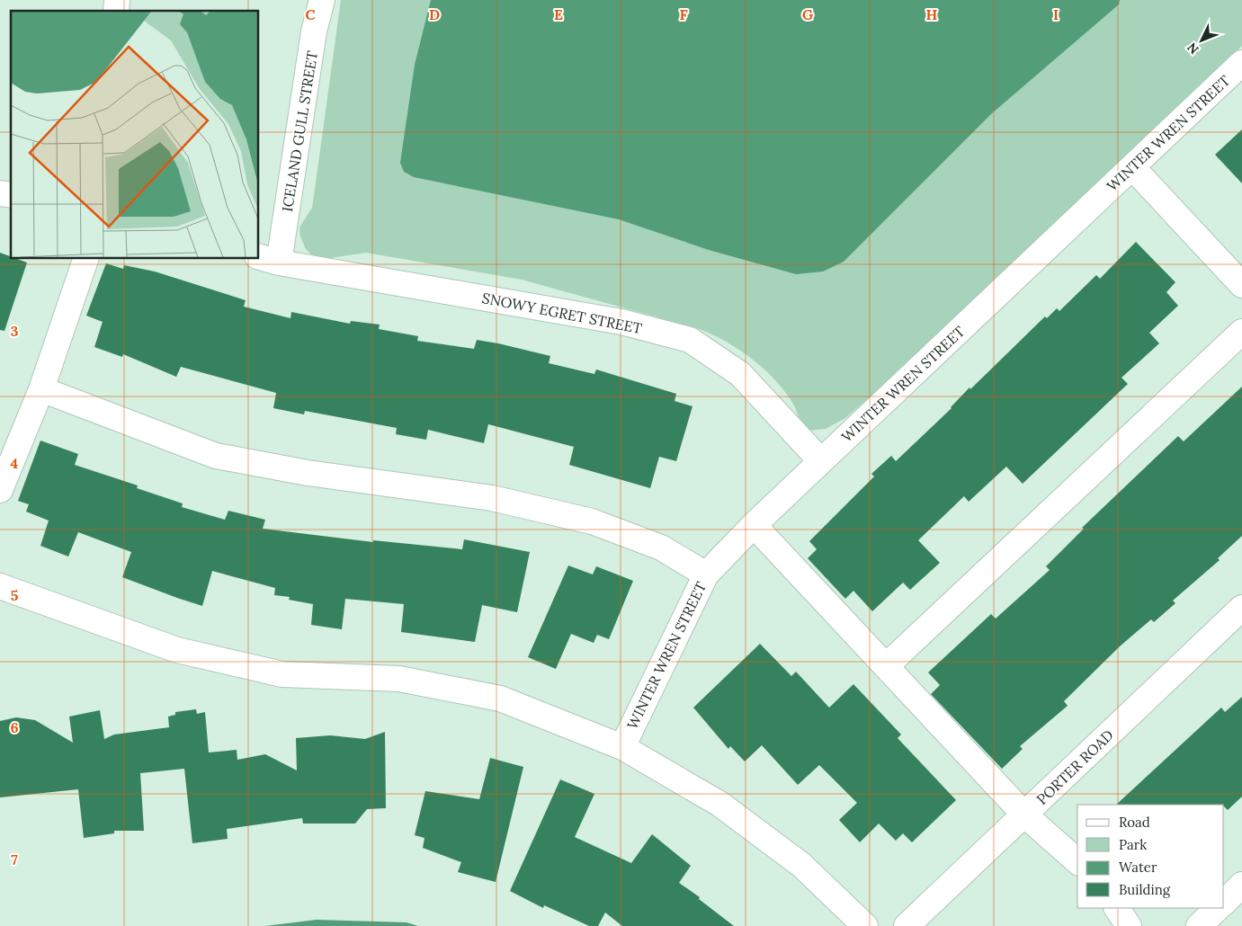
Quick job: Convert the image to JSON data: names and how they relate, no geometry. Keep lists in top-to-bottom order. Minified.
{"streets":{"street":["ICELAND GULL STREET","WINTER WREN STREET","SNOWY EGRET STREET","PORTER ROAD"]},"crossings":[["ICELAND GULL STREET","SNOWY EGRET STREET"],["WINTER WREN STREET","SNOWY EGRET STREET"]],"legend":["Road","Park","Water","Building"],"north":"bottom left","grid":{"columns":["C","D","E","F","G","H","I"],"rows":["3","4","5","6","7"]}}
